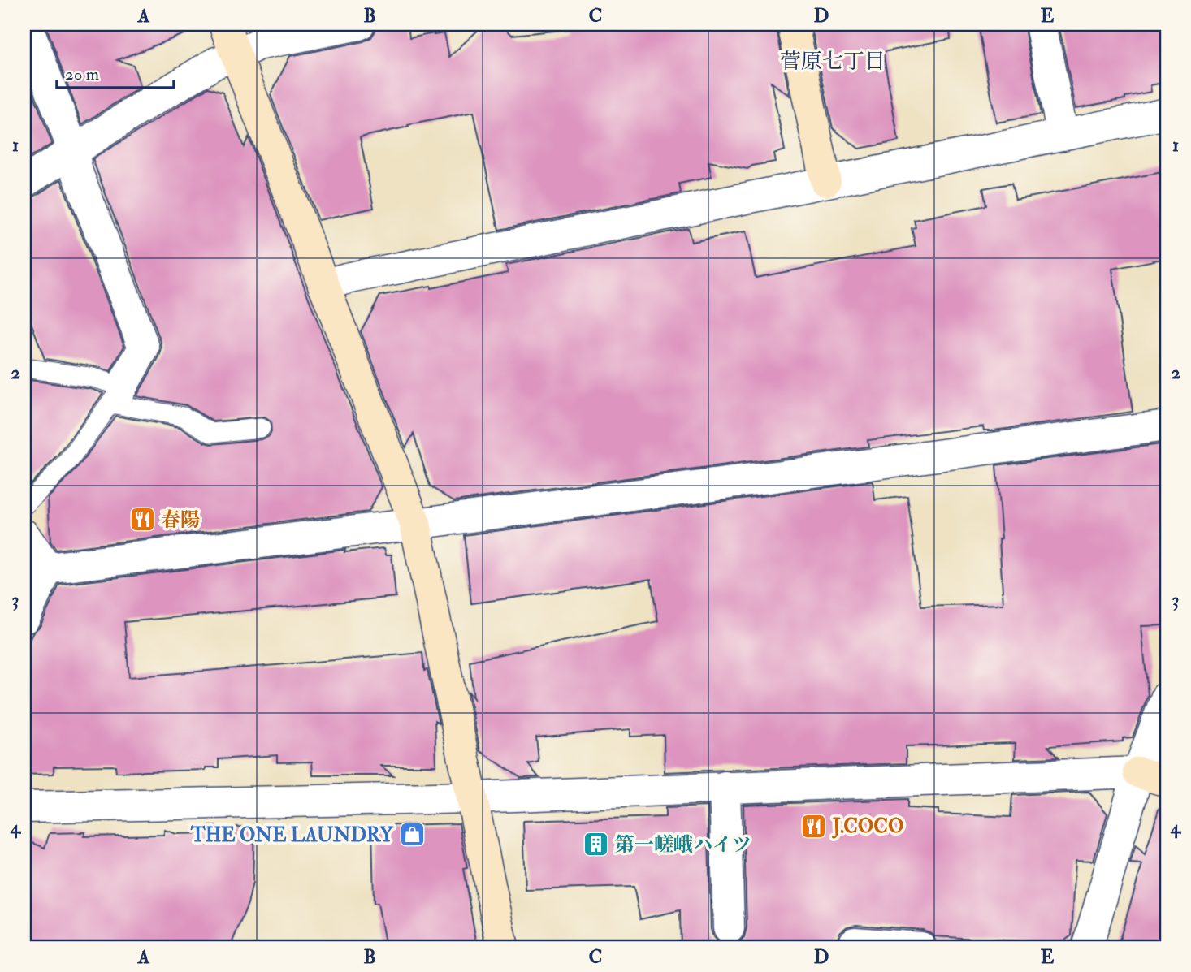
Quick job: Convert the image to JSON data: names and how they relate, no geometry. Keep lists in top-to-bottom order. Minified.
{"districts":["菅原七丁目"],"places":{"restaurant":["春陽","J.COCO"],"shop":["THE ONE LAUNDRY"],"building":["第一嵯峨ハイツ"]},"scale_bar":"20 m","grid":{"columns":["A","B","C","D","E"],"rows":["1","2","3","4"]}}
